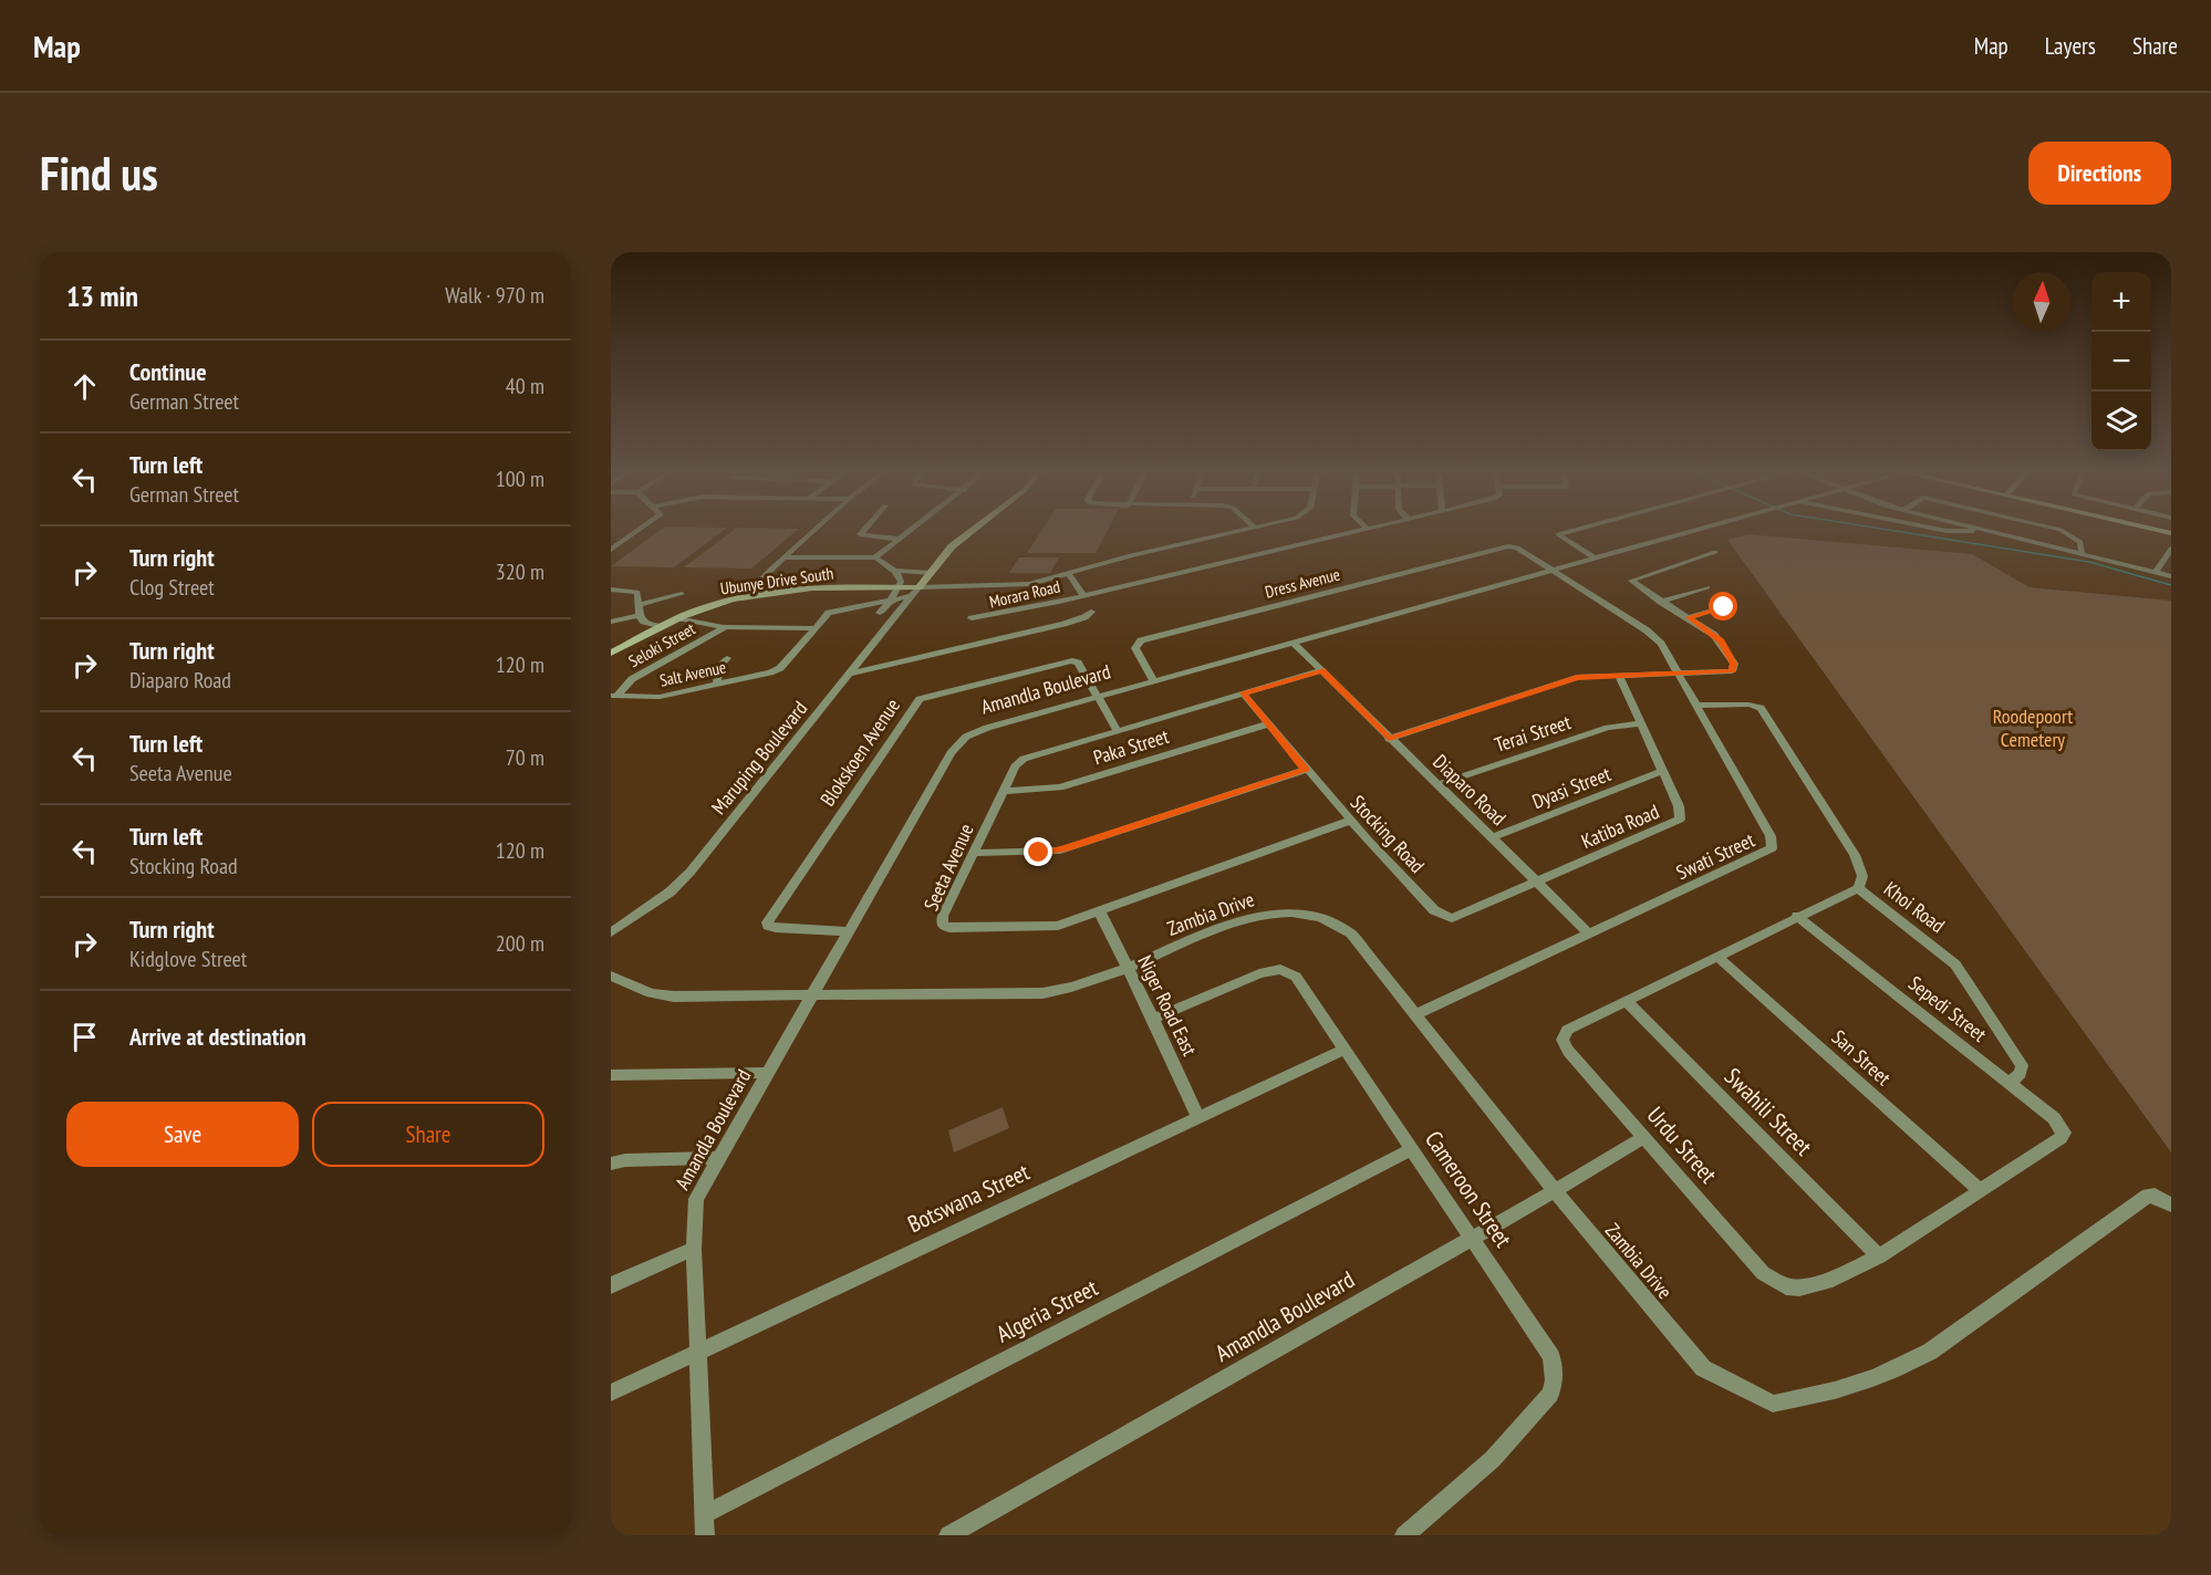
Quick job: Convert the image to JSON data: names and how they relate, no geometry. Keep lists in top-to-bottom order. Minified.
{"streets":{"street":["Ubunye Drive South","Dress Avenue","Morara Road","Seloki Street","Salt Avenue","Amandla Boulevard","Terai Street","Paka Street","Blokskoen Avenue","Maruping Boulevard","Dyasi Street","Diaparo Road","Katiba Road","Stocking Road","Swati Street","Seeta Avenue","Khoi Road","Zambia Drive","Niger Road East","Sepedi Street","San Street","Swahili Street","Urdu Street","Cameroon Street","Botswana Street","Algeria Street"]},"crossings":[["Ubunye Drive South","Maruping Boulevard"],["Dress Avenue","Amandla Boulevard"],["Dress Avenue","Swati Street"],["Seloki Street","Salt Avenue"],["Amandla Boulevard","Blokskoen Avenue"],["Amandla Boulevard","Diaparo Road"],["Amandla Boulevard","Swati Street"],["Amandla Boulevard","Zambia Drive"],["Amandla Boulevard","Urdu Street"],["Amandla Boulevard","Cameroon Street"],["Amandla Boulevard","Botswana Street"],["Amandla Boulevard","Algeria Street"],["Terai Street","Diaparo Road"],["Terai Street","Katiba Road"],["Paka Street","Stocking Road"],["Paka Street","Seeta Avenue"],["Blokskoen Avenue","Seeta Avenue"],["Dyasi Street","Diaparo Road"],["Dyasi Street","Katiba Road"],["Diaparo Road","Katiba Road"],["Diaparo Road","Stocking Road"],["Diaparo Road","Swati Street"],["Diaparo Road","Seeta Avenue"],["Katiba Road","Stocking Road"],["Stocking Road","Seeta Avenue"],["Swati Street","Khoi Road"],["Swati Street","Zambia Drive"],["Seeta Avenue","Niger Road East"],["Khoi Road","Sepedi Street"],["Khoi Road","Urdu Street"],["Zambia Drive","Niger Road East"],["Niger Road East","Cameroon Street"],["Niger Road East","Botswana Street"],["Sepedi Street","Urdu Street"],["San Street","Urdu Street"],["Swahili Street","Urdu Street"],["Cameroon Street","Botswana Street"],["Cameroon Street","Algeria Street"]],"parks":["Roodepoort Cemetery"],"north":"top","page":{"header":"Map","nav":["Map","Layers","Share"],"buttons":["Directions",["Save","Share"]],"title":"Find us","heading":["13 min","Walk · 970 m"],"map_buttons":["+","−"],"list":[["Continue","German Street","40 m"],["Turn left","German Street","100 m"],["Turn right","Clog Street","320 m"],["Turn right","Diaparo Road","120 m"],["Turn left","Seeta Avenue","70 m"],["Turn left","Stocking Road","120 m"],["Turn right","Kidglove Street","200 m"],"Arrive at destination"]}}
